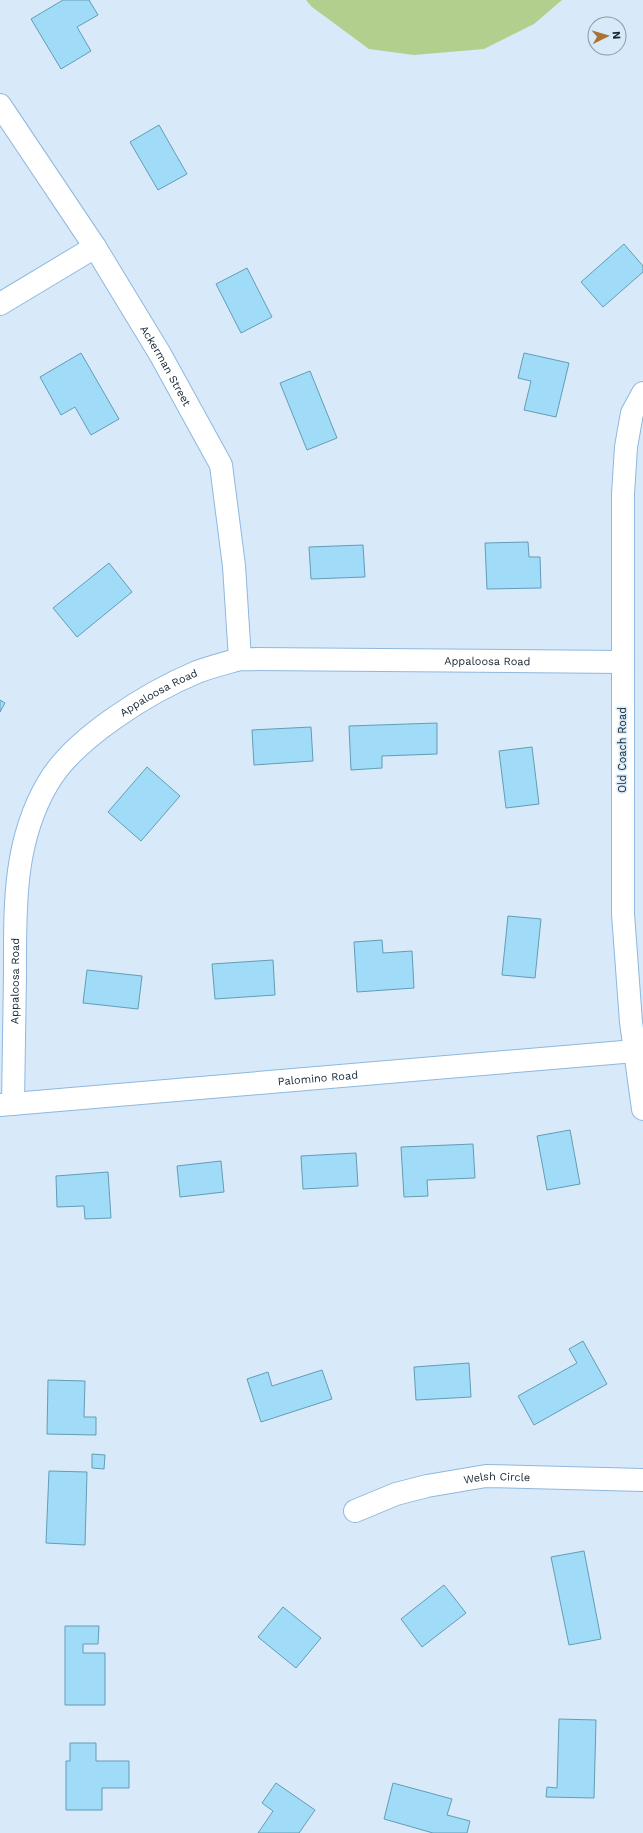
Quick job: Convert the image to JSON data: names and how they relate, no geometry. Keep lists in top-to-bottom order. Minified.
{"streets":{"street":["Ackerman Street","Appaloosa Road","Old Coach Road","Palomino Road","Welsh Circle"]},"crossings":[["Ackerman Street","Appaloosa Road"],["Appaloosa Road","Old Coach Road"],["Appaloosa Road","Palomino Road"],["Old Coach Road","Palomino Road"]],"north":"right"}
